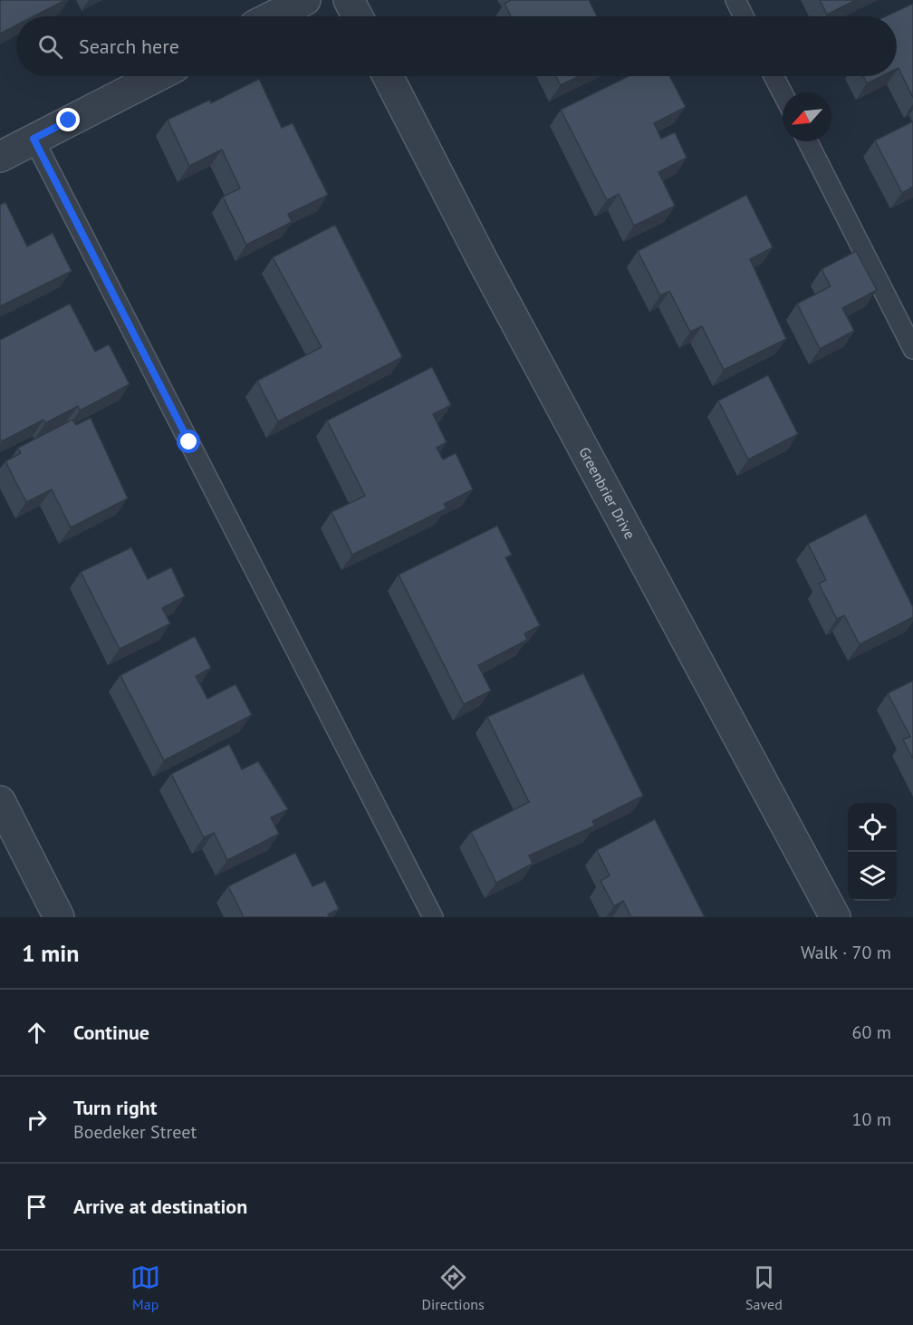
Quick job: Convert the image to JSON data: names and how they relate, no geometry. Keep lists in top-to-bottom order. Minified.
{"streets":{"street":["Greenbrier Drive"]},"north":"bottom left","page":{"search":"Search here","heading":["1 min","Walk · 70 m"],"list":[["Continue","60 m"],["Turn right","Boedeker Street","10 m"],"Arrive at destination"],"nav":["Map","Directions","Saved"]}}
